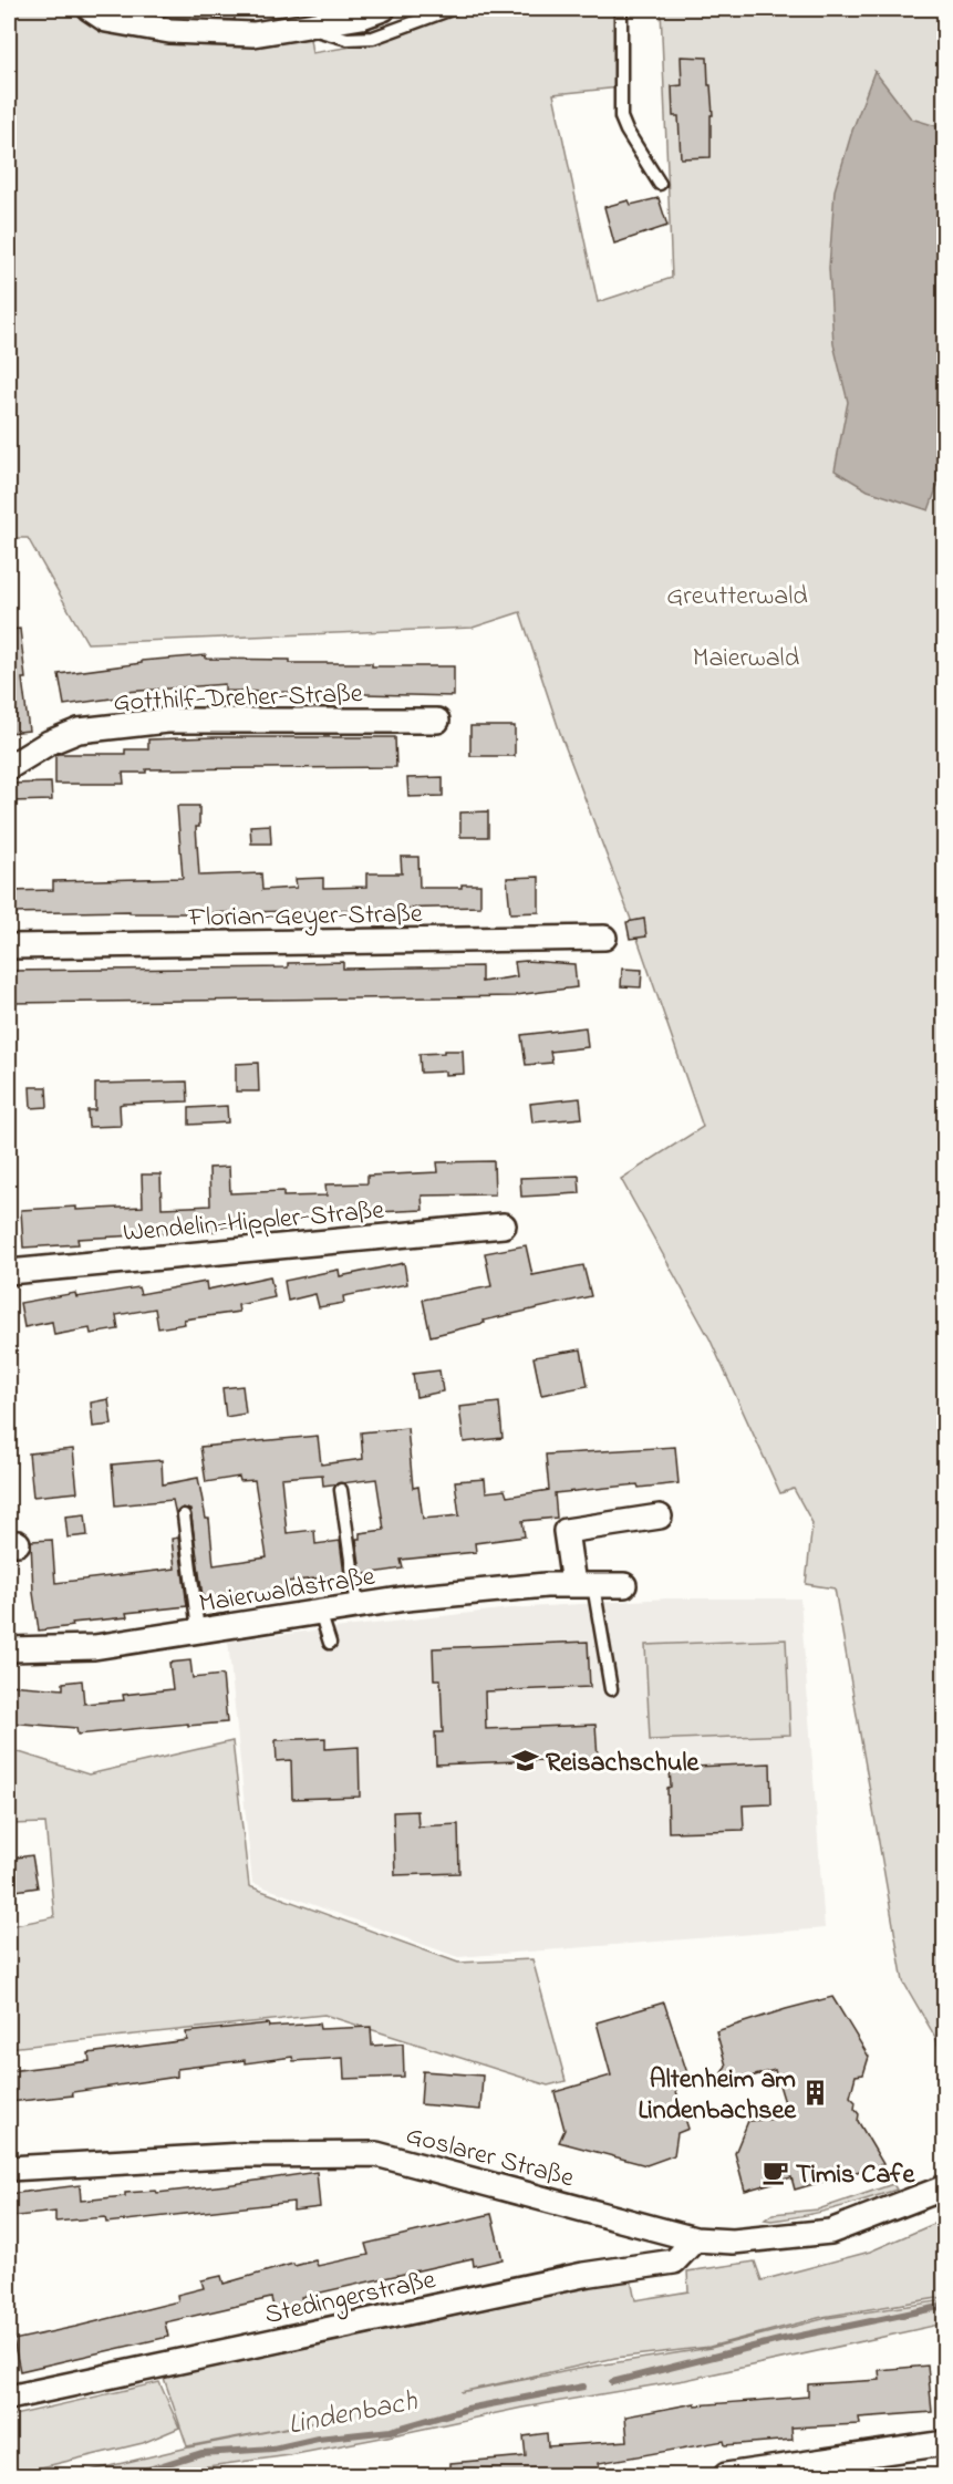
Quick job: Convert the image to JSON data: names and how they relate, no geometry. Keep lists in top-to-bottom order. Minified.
{"streets":{"street":["Gotthilf-Dreher-Straße","Florian-Geyer-Straße","Wendelin-Hippler-Straße","Maierwaldstraße","Goslarer Straße","Stedingerstraße"]},"crossings":[["Goslarer Straße","Stedingerstraße"]],"water":["Lindenbach"],"parks":["Greutterwald","Maierwald"],"places":{"school or university":["Reisachschule"],"building":["Altenheim am Lindenbachsee"],"cafe":["Timis Cafe"]}}
